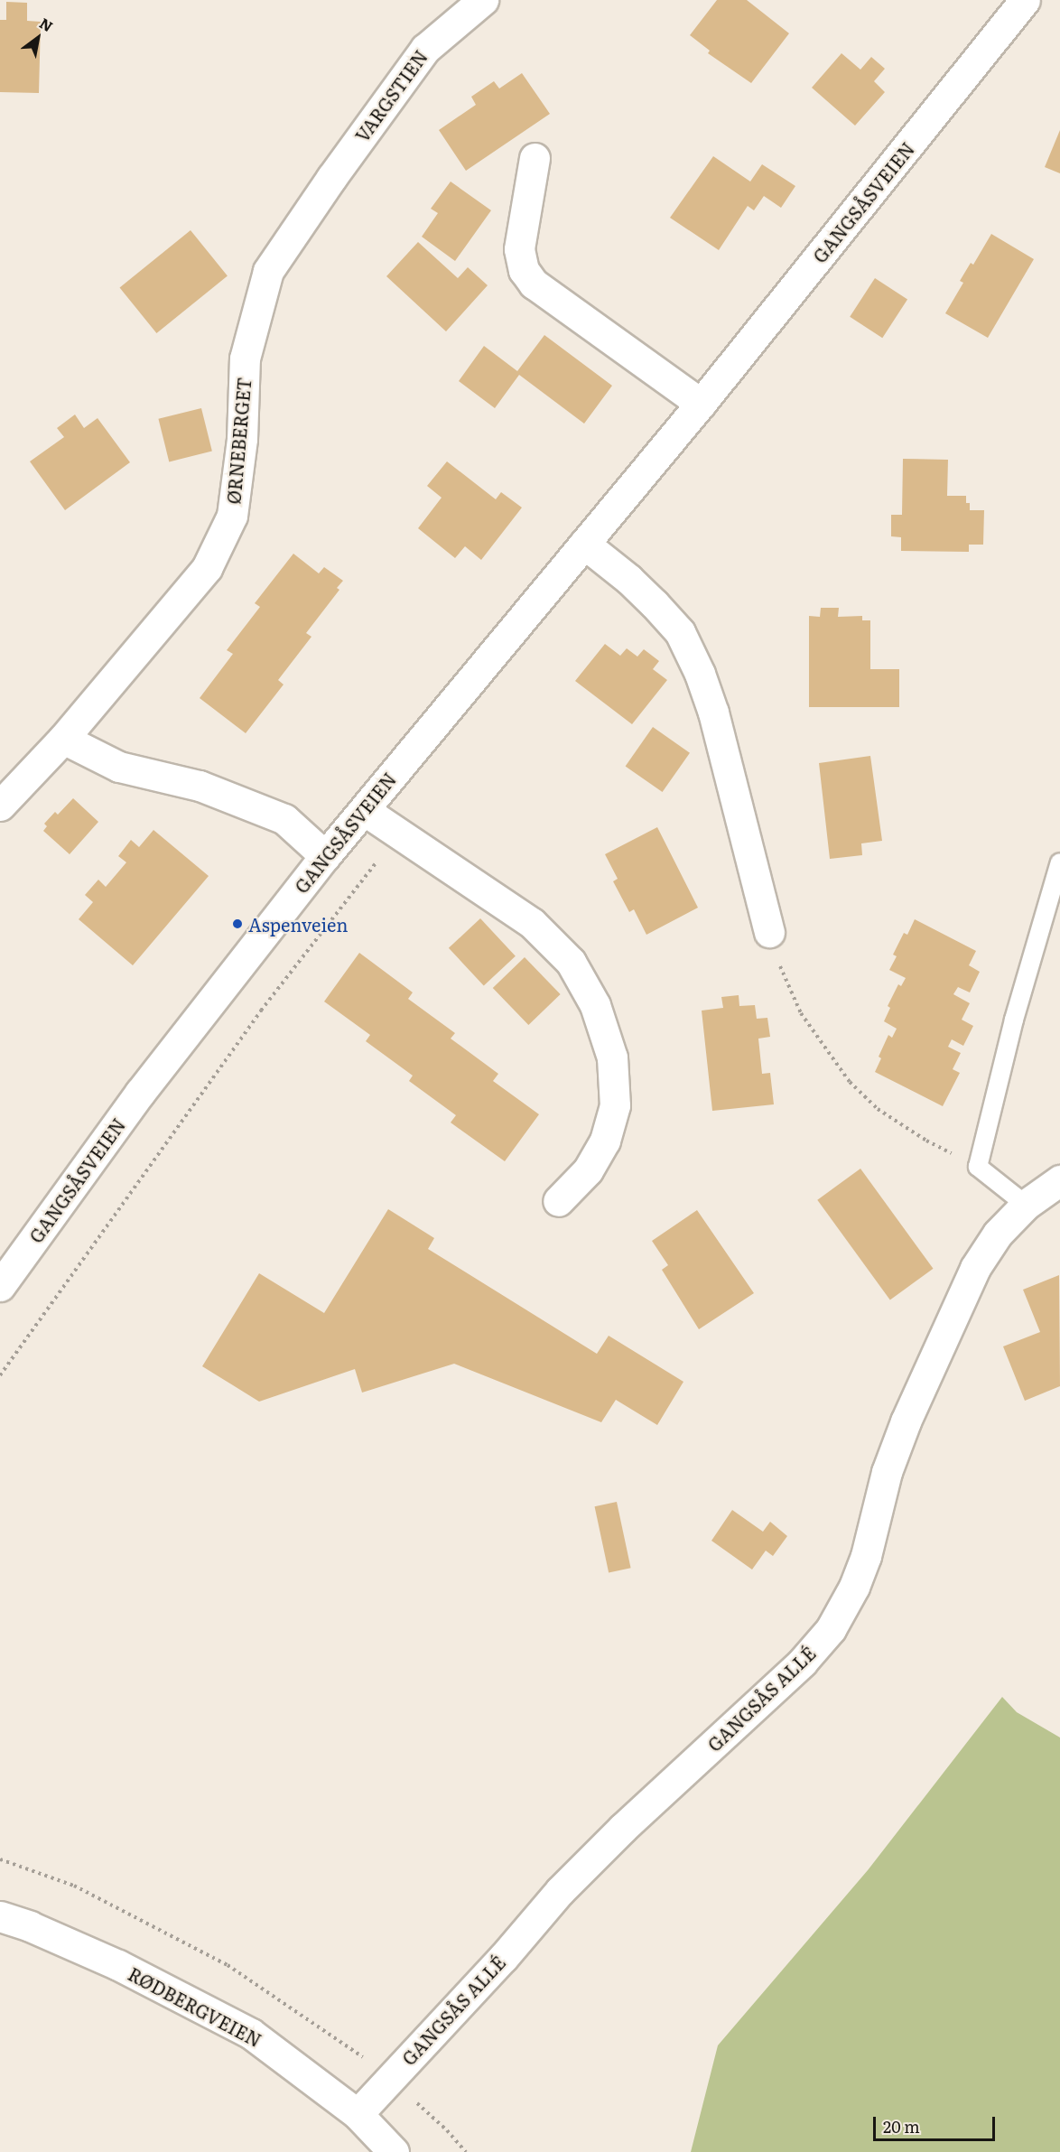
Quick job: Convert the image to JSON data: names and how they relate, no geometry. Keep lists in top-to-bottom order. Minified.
{"streets":{"street":["VARGSTIEN","GANGSÅSVEIEN","ØRNEBERGET","GANGSÅS ALLÉ","RØDBERGVEIEN"]},"crossings":[["VARGSTIEN","ØRNEBERGET"],["GANGSÅS ALLÉ","RØDBERGVEIEN"]],"places":["Aspenveien"],"scale_bar":"20 m","north":"top right"}
